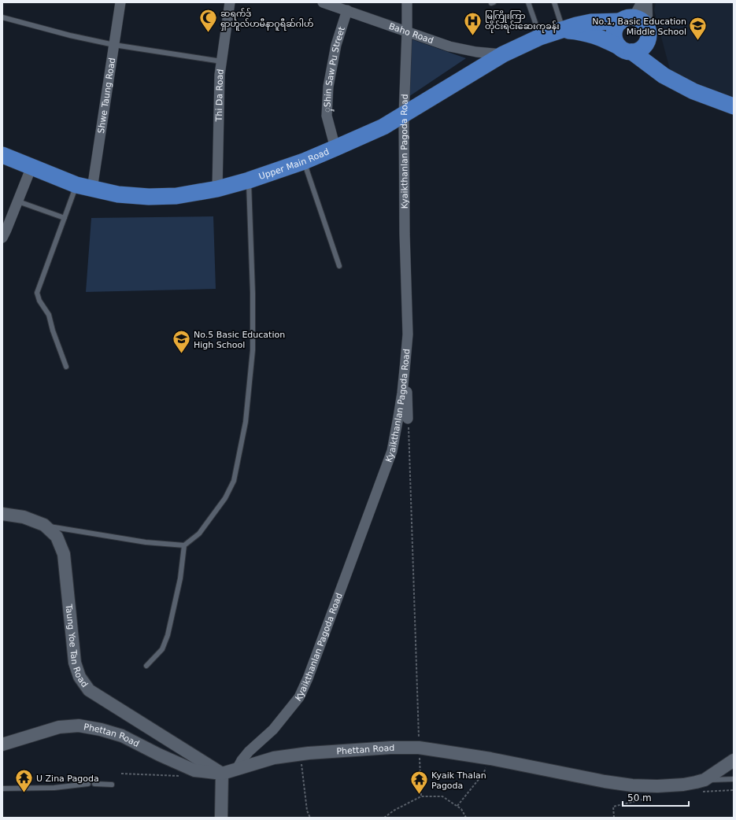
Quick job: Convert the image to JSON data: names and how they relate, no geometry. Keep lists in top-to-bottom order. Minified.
{"streets":{"main road":["Upper Main Road"],"street":["Baho Road","ှShin Saw Pu Street","Shwe Taung Road","Thi Da Road","Kyaikthanlan Pagoda Road","Taung Yoe Tan Road","Phettan Road"]},"crossings":[["Baho Road","ှShin Saw Pu Street"],["Baho Road","Kyaikthanlan Pagoda Road"],["Baho Road","Upper Main Road"],["ှShin Saw Pu Street","Upper Main Road"],["Shwe Taung Road","Upper Main Road"],["Thi Da Road","Upper Main Road"],["Kyaikthanlan Pagoda Road","Upper Main Road"],["Kyaikthanlan Pagoda Road","Phettan Road"],["Taung Yoe Tan Road","Phettan Road"]],"places":{"mosque":["ဆရက်ဒ် ရှာဟူလ်ဟမီနာဂူရီဆ်ဂါဟ်"],"hospital":["မြကြိုးကြာ တိုင်းရင်းဆေးကုခန်း"],"school or university":["No.1, Basic Education Middle School","No.5 Basic Education High School"],"temple":["U Zina Pagoda","Kyaik Thalan Pagoda"]},"scale_bar":"50 m"}
